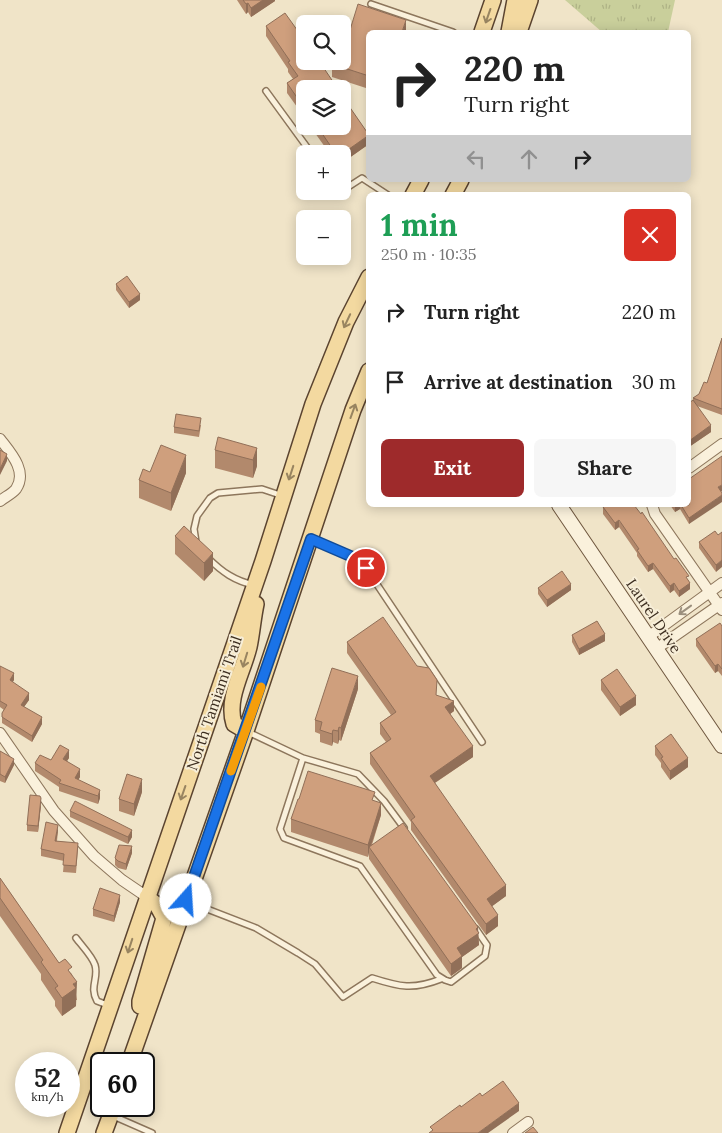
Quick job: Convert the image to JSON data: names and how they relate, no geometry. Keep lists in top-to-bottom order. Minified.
{"streets":{"main road":["North Tamiami Trail"],"street":["Laurel Drive"]},"page":{"map_buttons":["+","−"],"turn":["220 m","Turn right"],"heading":["1 min","250 m · 10:35"],"list":[{"name":"Turn right","value":"220 m"},{"name":"Arrive at destination","value":"30 m"}],"buttons":["Exit","Share"],"speed":"52 km/h","limit":"60"}}
